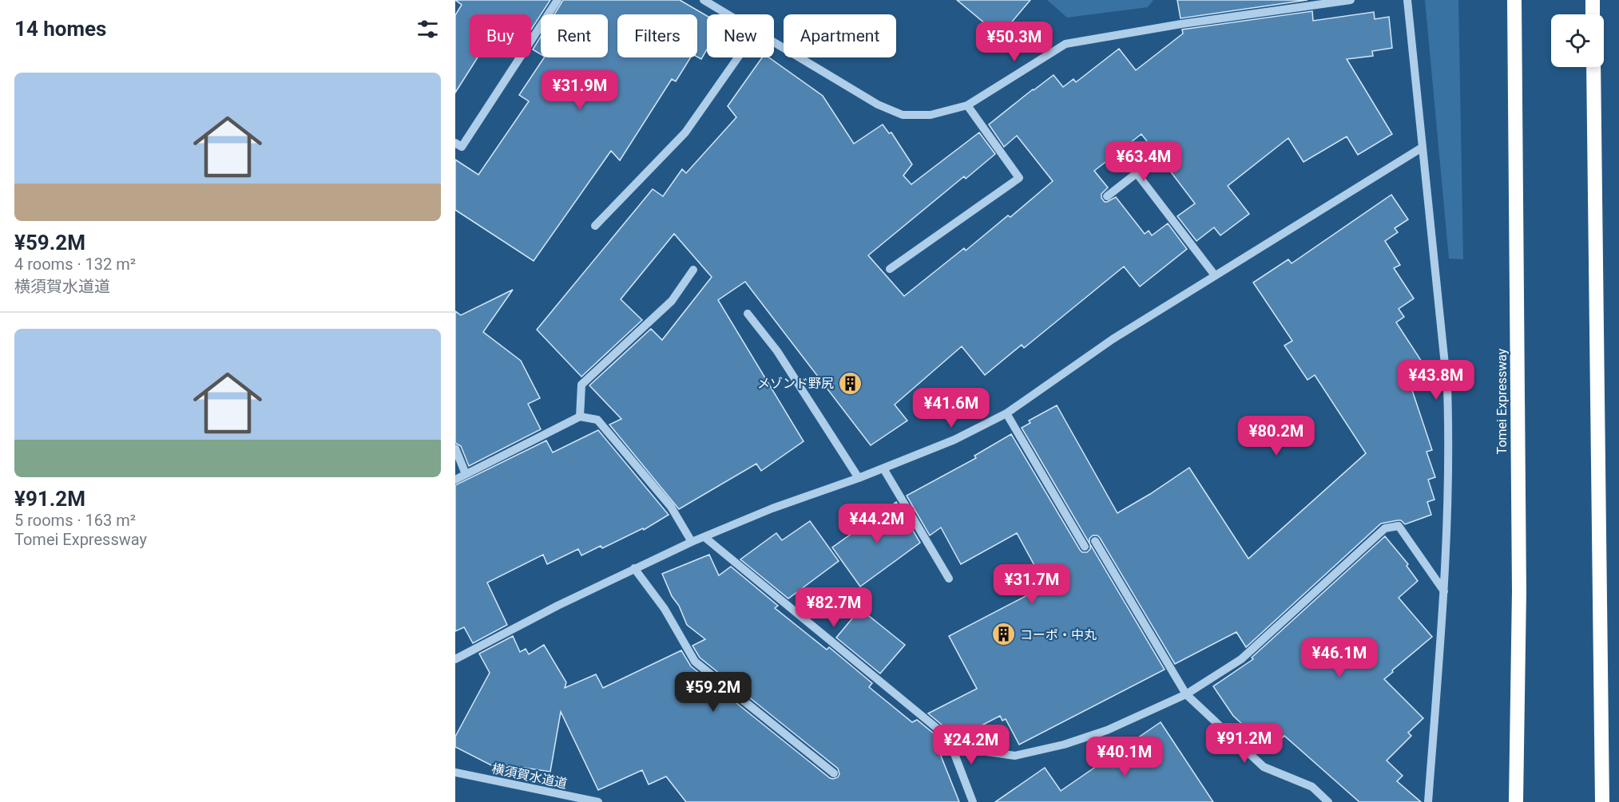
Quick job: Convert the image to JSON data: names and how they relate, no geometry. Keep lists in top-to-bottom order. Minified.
{"streets":{"highway":["Tomei Expressway"],"street":["横須賀水道道"]},"places":{"building":["メゾンド野尻","コーポ・中丸"]},"page":{"heading":"14 homes","chip":["Buy","Rent","Filters","New","Apartment"],"price":["¥50.3M","¥31.9M","¥63.4M","¥43.8M","¥41.6M","¥80.2M","¥44.2M","¥31.7M","¥82.7M","¥46.1M","¥59.2M","¥91.2M","¥24.2M","¥40.1M"],"list":[{"name":"¥59.2M","note":"4 rooms · 132 m² · 横須賀水道道"},{"name":"¥91.2M","note":"5 rooms · 163 m² · Tomei Expressway"}]}}
